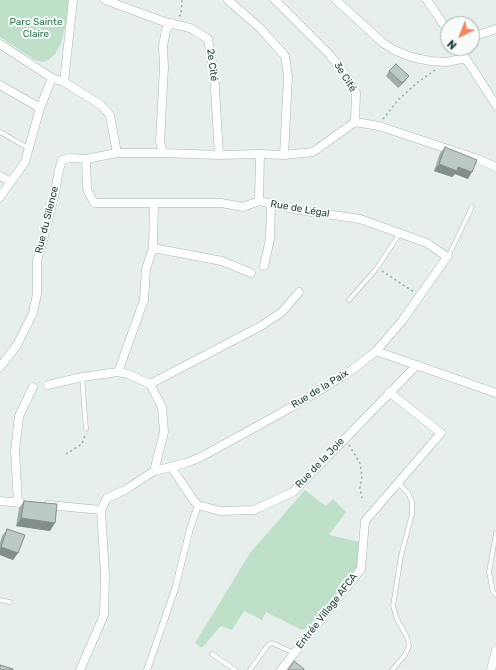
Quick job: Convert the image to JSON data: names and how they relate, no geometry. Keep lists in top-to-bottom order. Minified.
{"streets":{"street":["2e Cité","3e Cité","Rue de Légal","Rue du Silence","Rue de la Paix","Rue de la Joie","Entrée Village AFCA"]},"crossings":[["Rue de Légal","Rue du Silence"],["Rue de Légal","Rue de la Paix"],["Rue de la Joie","Entrée Village AFCA"]],"parks":["Parc Sainte Claire"],"north":"bottom left"}
